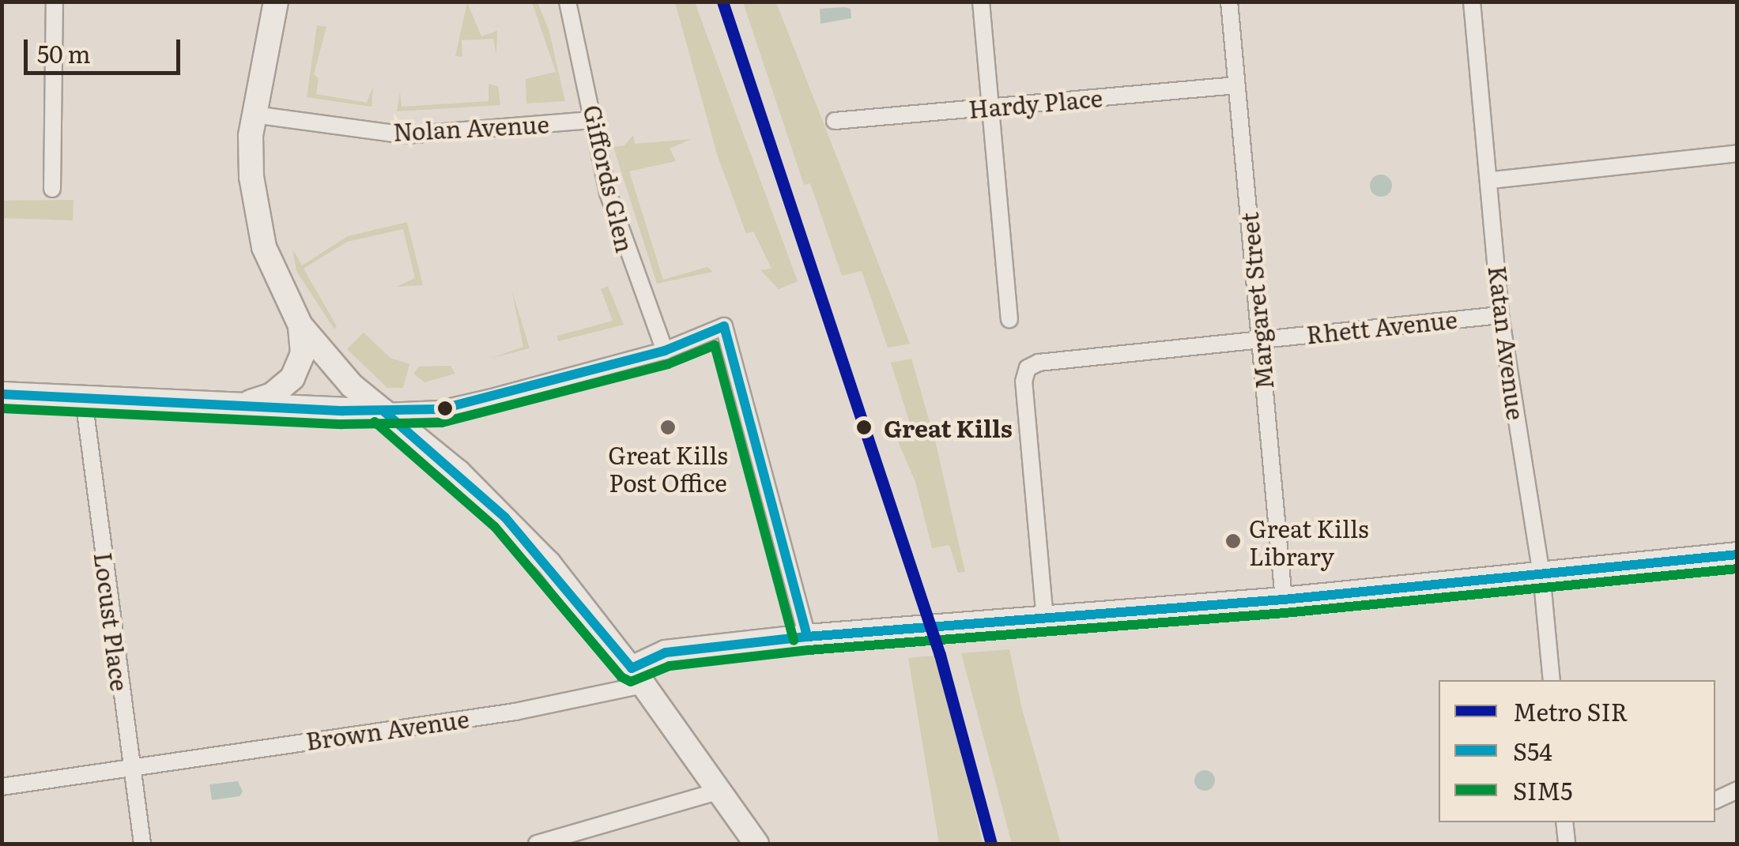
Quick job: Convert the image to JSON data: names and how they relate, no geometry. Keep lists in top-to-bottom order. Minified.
{"streets":{"street":["Hardy Place","Nolan Avenue","Giffords Glen","Margaret Street","Rhett Avenue","Katan Avenue","Locust Place","Brown Avenue"]},"crossings":[["Hardy Place","Margaret Street"],["Nolan Avenue","Giffords Glen"],["Margaret Street","Rhett Avenue"],["Rhett Avenue","Katan Avenue"],["Locust Place","Brown Avenue"]],"places":["Great Kills Post Office","Great Kills","Great Kills Library"],"lines":["metro line SIR","transit line S54","transit line SIM5"],"legend":["Metro SIR","S54","SIM5"],"scale_bar":"50 m"}
